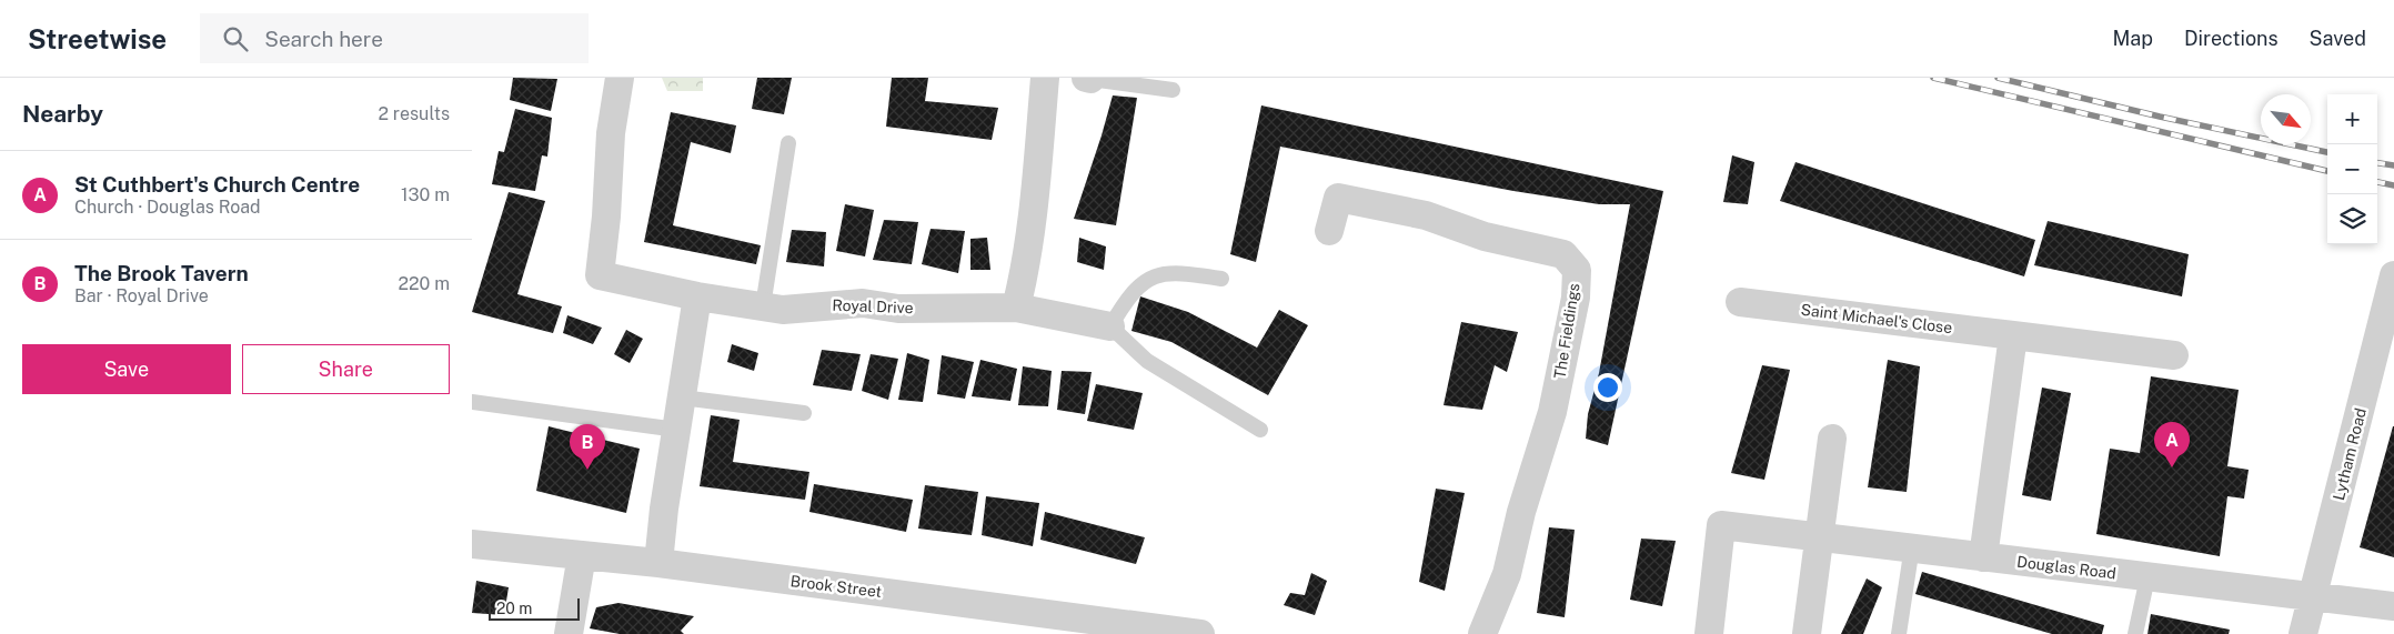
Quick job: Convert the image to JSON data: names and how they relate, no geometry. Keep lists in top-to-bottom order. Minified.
{"streets":{"street":["Royal Drive","Saint Michael's Close","The Fieldings","Lytham Road","Douglas Road","Brook Street"]},"crossings":[["Lytham Road","Douglas Road"]],"scale_bar":"20 m","north":"bottom right","page":{"header":"Streetwise","search":"Search here","nav":["Map","Directions","Saved"],"heading":["Nearby","2 results"],"map_buttons":["+","−"],"list":[{"mark":"A","name":"St Cuthbert's Church Centre","note":"Church · Douglas Road","value":"130 m"},{"mark":"B","name":"The Brook Tavern","note":"Bar · Royal Drive","value":"220 m"}],"buttons":["Save","Share"],"pins":["A","B"],"scale":"20 m"}}
